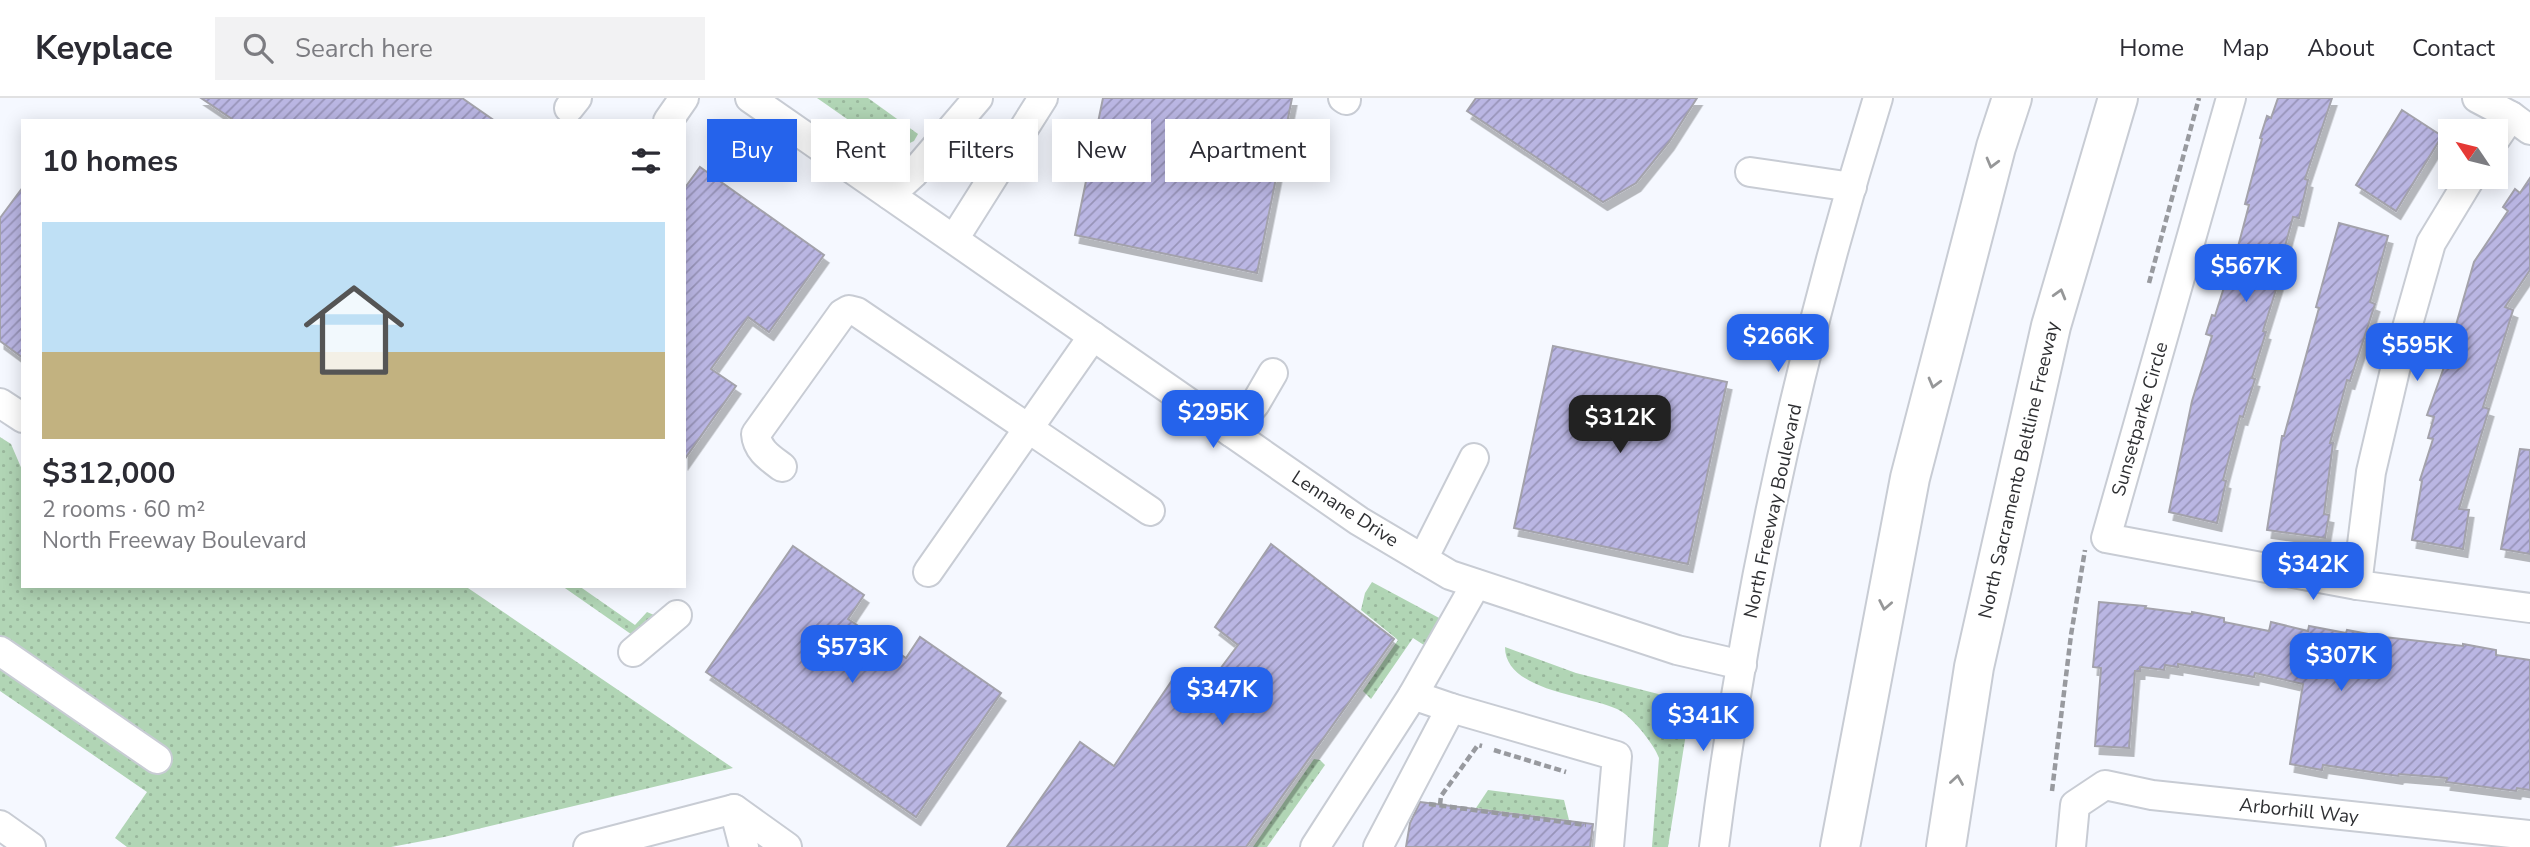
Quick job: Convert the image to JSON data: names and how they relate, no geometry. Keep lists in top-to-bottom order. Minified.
{"streets":{"highway":["North Sacramento Beltline Freeway"],"street":["Sunsetparke Circle","Lennane Drive","North Freeway Boulevard","Arborhill Way"]},"crossings":[["Lennane Drive","North Freeway Boulevard"]],"north":"top left","page":{"header":"Keyplace","search":"Search here","nav":["Home","Map","About","Contact"],"chip":["Buy","Rent","Filters","New","Apartment"],"heading":"10 homes","list":[{"name":"$312,000","note":"2 rooms · 60 m² · North Freeway Boulevard"}],"price":["$567K","$266K","$595K","$295K","$312K","$342K","$573K","$307K","$347K","$341K"]}}
